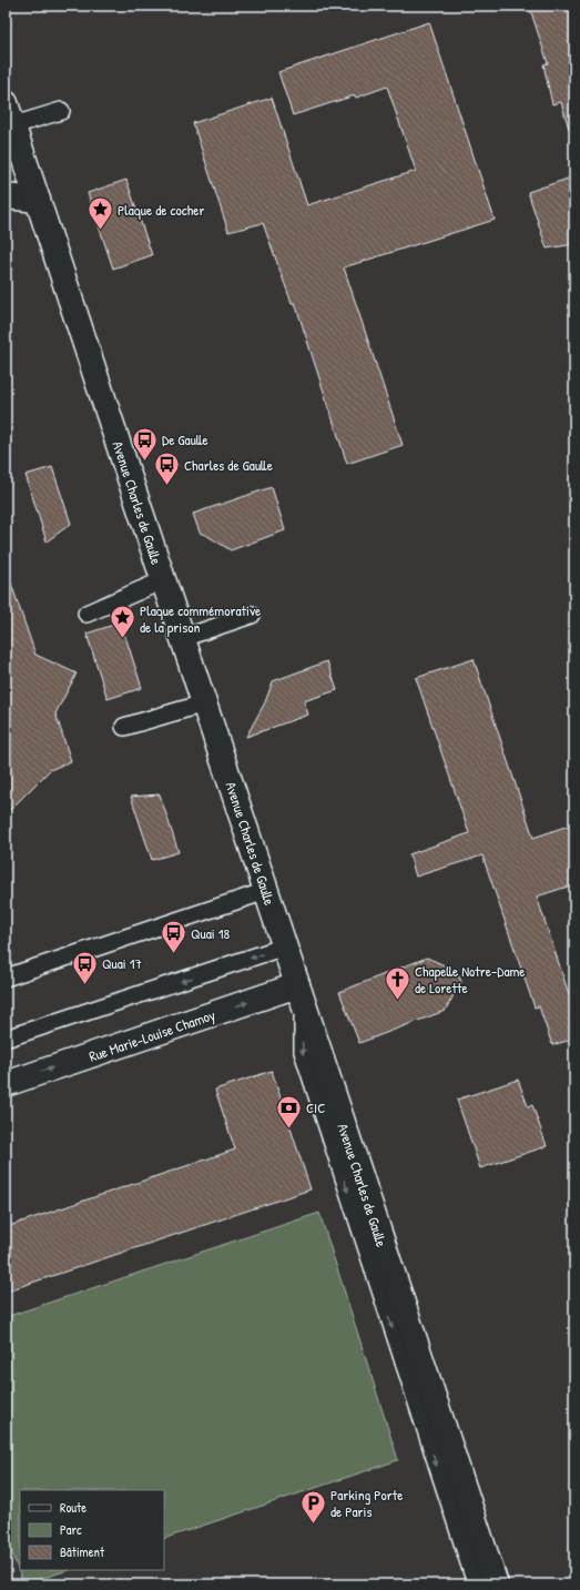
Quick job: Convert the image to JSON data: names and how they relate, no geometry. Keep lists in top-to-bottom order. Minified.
{"streets":{"main road":["Avenue Charles de Gaulle","Rue Marie-Louise Chamoy"]},"crossings":[["Avenue Charles de Gaulle","Rue Marie-Louise Chamoy"]],"one_way":["Rue Marie-Louise Chamoy"],"places":{"place":["Plaque de cocher","Plaque commémorative de la prison"],"bus stop":["De Gaulle","Charles de Gaulle","Quai 18","Quai 17"],"church":["Chapelle Notre-Dame de Lorette"],"bank":["CIC"],"parking":["Parking Porte de Paris"]},"legend":["Route","Parc","Bâtiment"]}
